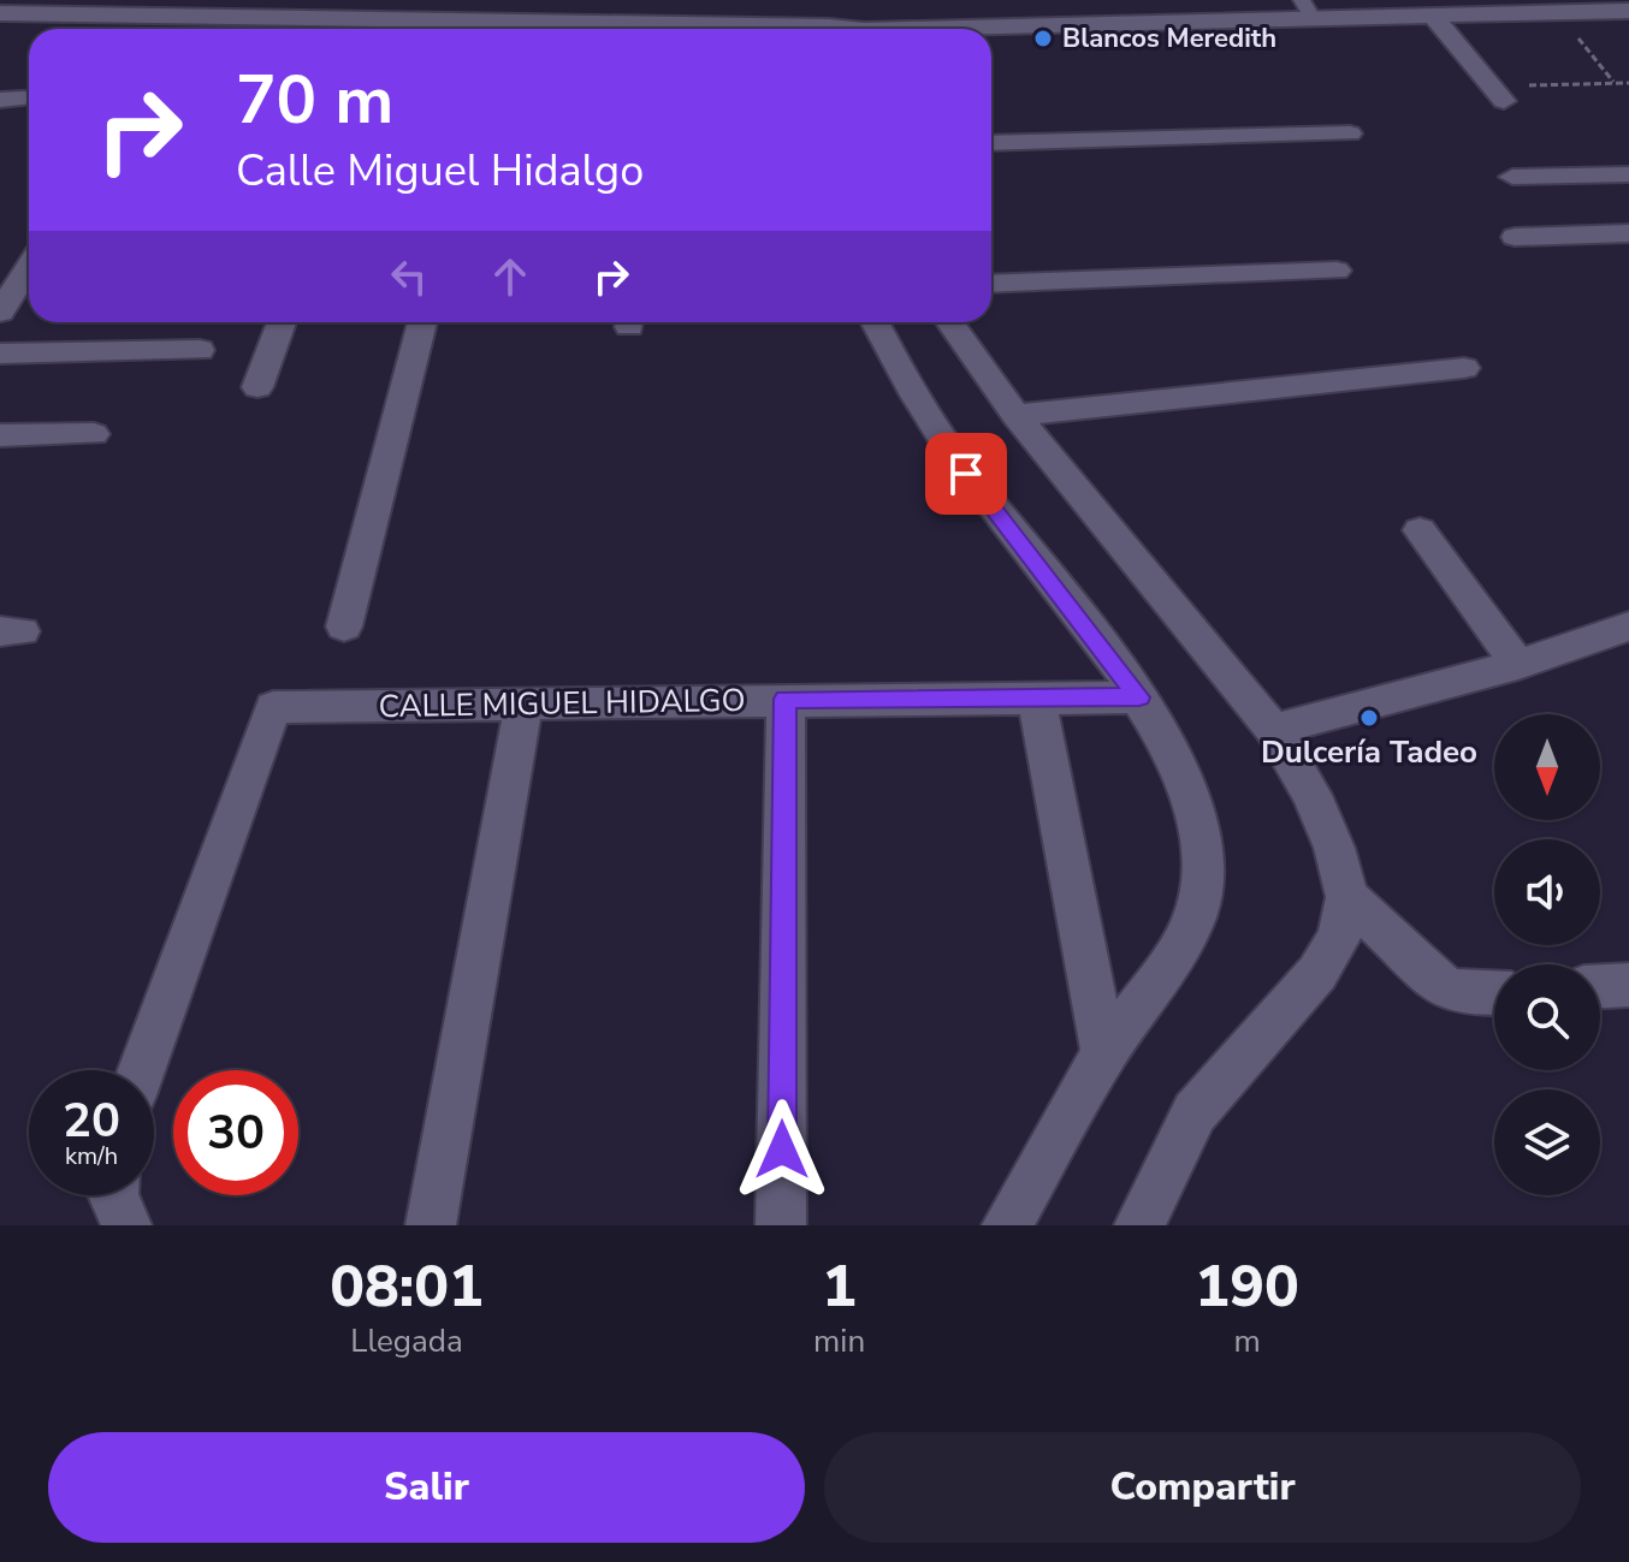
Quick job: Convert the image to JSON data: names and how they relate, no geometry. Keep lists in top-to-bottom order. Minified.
{"streets":{"street":["CALLE MIGUEL HIDALGO"]},"places":["Blancos Meredith","Dulcería Tadeo"],"north":"bottom","page":{"turn":["70 m","Calle Miguel Hidalgo"],"speed":"20 km/h","limit":"30","eta":["08:01","Llegada","1","min","190","m"],"buttons":["Salir","Compartir"]}}
